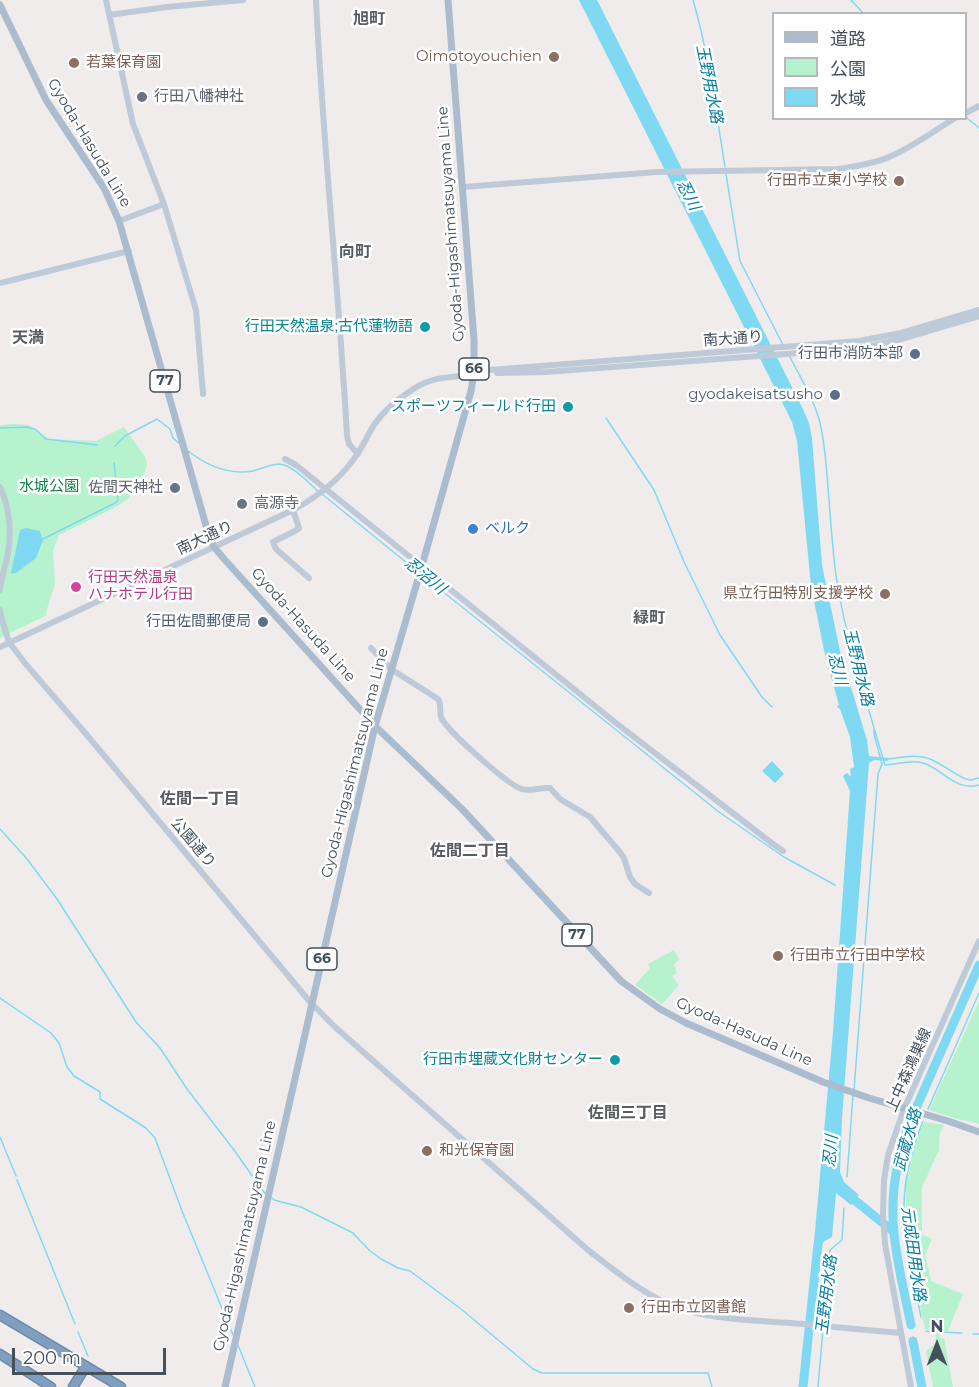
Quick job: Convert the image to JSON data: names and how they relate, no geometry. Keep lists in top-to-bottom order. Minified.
{"streets":{"main road":["Gyoda-Hasuda Line","Gyoda-Higashimatsuyama Line","66","77"],"street":["南大通り","公園通り","上中森鴻巣線"]},"crossings":[["Gyoda-Hasuda Line","Gyoda-Higashimatsuyama Line"],["Gyoda-Hasuda Line","南大通り"],["Gyoda-Hasuda Line","77"],["Gyoda-Hasuda Line","上中森鴻巣線"],["Gyoda-Higashimatsuyama Line","南大通り"],["Gyoda-Higashimatsuyama Line","公園通り"],["南大通り","公園通り"],["77","上中森鴻巣線"],["公園通り","上中森鴻巣線"]],"districts":["旭町","向町","天満","緑町","佐間一丁目","佐間二丁目","佐間三丁目"],"water":["玉野用水路","忍川","忍沼川","武蔵水路","元成田用水路"],"parks":["水城公園"],"places":["Oimotoyouchien","若葉保育園","行田八幡神社","行田市立東小学校","行田天然温泉;古代蓮物語","行田市消防本部","gyodakeisatsusho","スポーツフィールド行田","佐間天神社","高源寺","ベルク","行田天然温泉 ハナホテル行田","県立行田特別支援学校","行田佐間郵便局","行田市立行田中学校","行田市埋蔵文化財センター","和光保育園","行田市立図書館"],"legend":["道路","公園","水域"],"scale_bar":"200 m","north":"top"}
